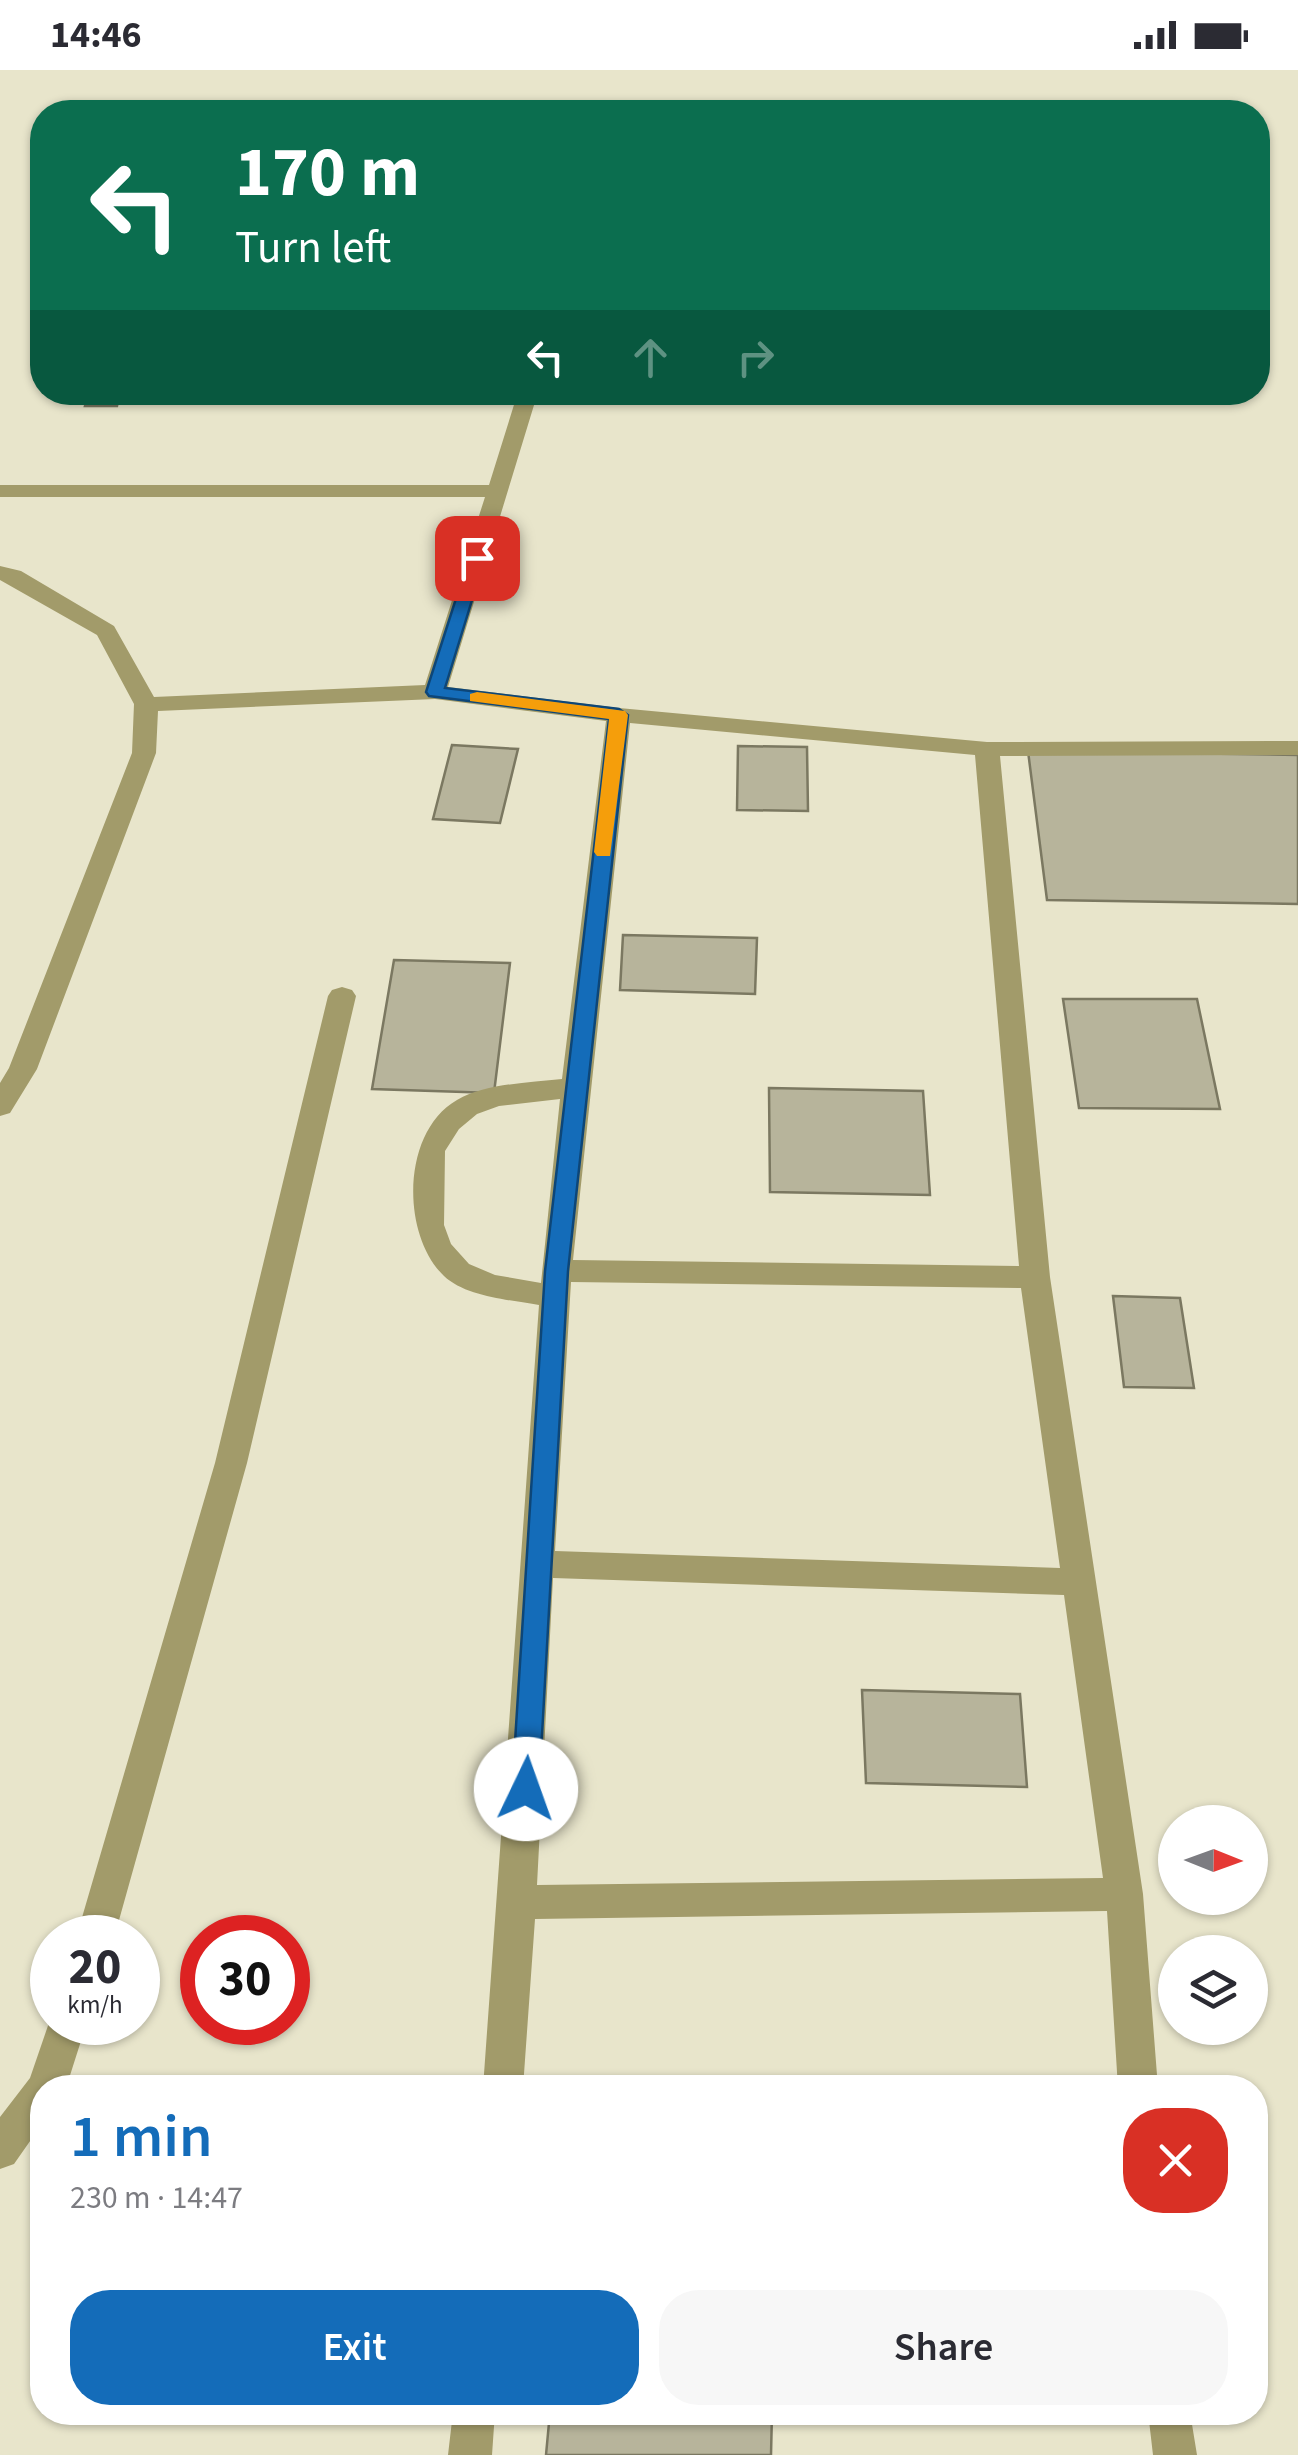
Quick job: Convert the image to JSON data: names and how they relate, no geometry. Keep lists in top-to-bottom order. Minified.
{"north":"right","page":{"status":"14:46","turn":["170 m","Turn left"],"speed":"20 km/h","limit":"30","heading":["1 min","230 m · 14:47"],"buttons":["Exit","Share"]}}
